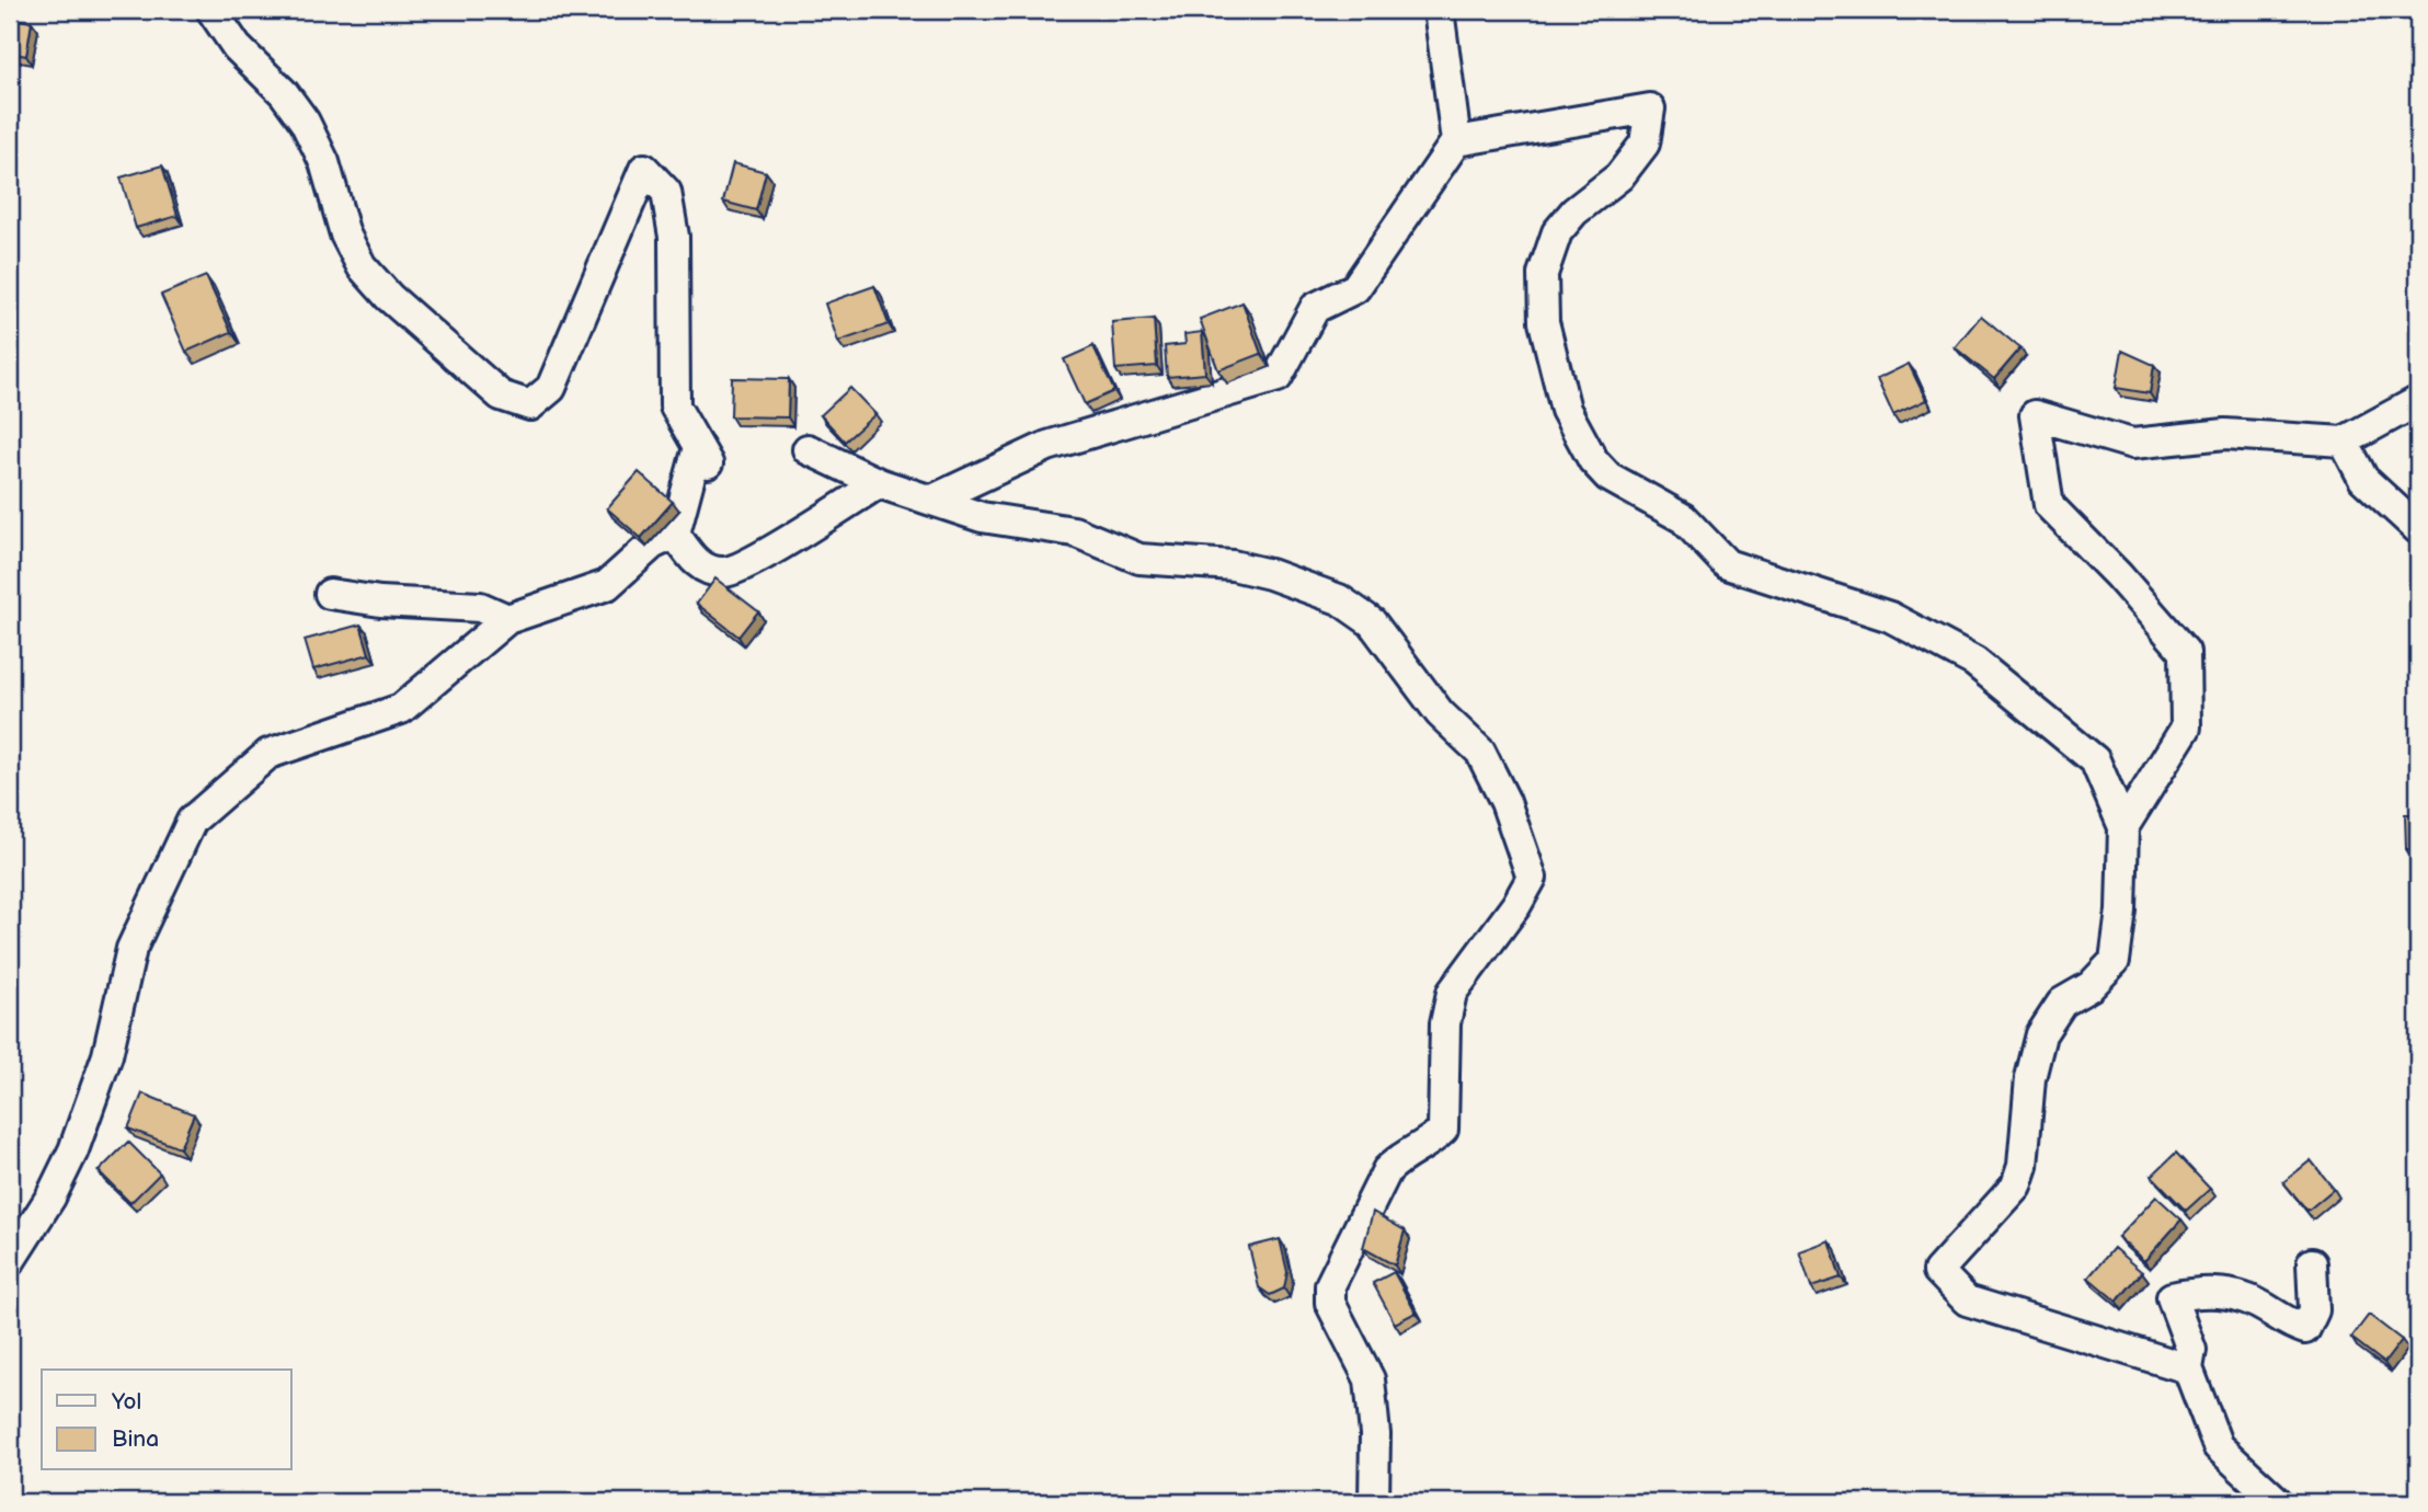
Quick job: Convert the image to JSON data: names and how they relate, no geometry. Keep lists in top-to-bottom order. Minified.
{"legend":["Yol","Bina"]}
